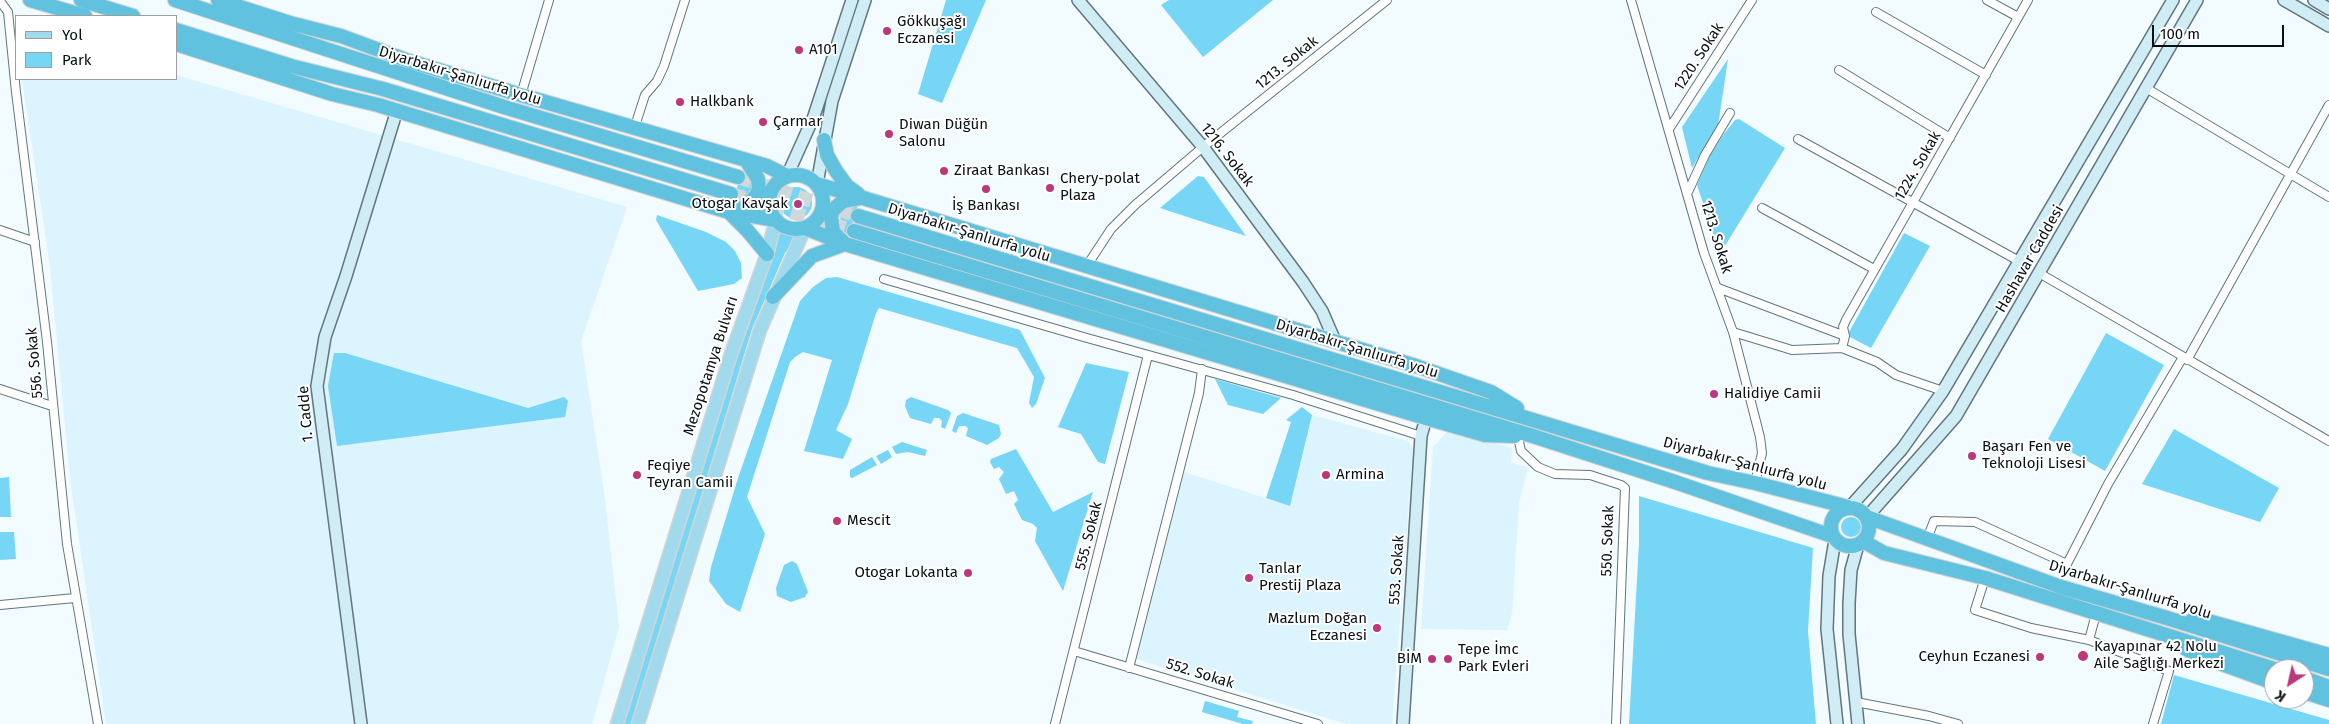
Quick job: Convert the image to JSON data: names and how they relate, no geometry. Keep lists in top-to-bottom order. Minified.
{"streets":{"highway":["Diyarbakır-Şanlıurfa yolu"],"main road":["1216. Sokak","Hashavar Caddesi","Mezopotamya Bulvarı","1. Cadde","553. Sokak"],"street":["1220. Sokak","1213. Sokak","1224. Sokak","556. Sokak","555. Sokak","550. Sokak","552. Sokak"]},"crossings":[["1220. Sokak","1213. Sokak"],["1213. Sokak","Diyarbakır-Şanlıurfa yolu"],["1213. Sokak","1216. Sokak"],["Diyarbakır-Şanlıurfa yolu","Hashavar Caddesi"],["555. Sokak","552. Sokak"]],"places":["Gökkuşağı Eczanesi","A101","Halkbank","Çarmar","Diwan Düğün Salonu","Ziraat Bankası","Chery-polat Plaza","İş Bankası","Otogar Kavşak","Halidiye Camii","Başarı Fen ve Teknoloji Lisesi","Feqiye Teyran Camii","Armina","Mescit","Otogar Lokanta","Tanlar Prestij Plaza","Mazlum Doğan Eczanesi","Kayapınar 42 Nolu Aile Sağlığı Merkezi","Ceyhun Eczanesi","BİM","Tepe İmc Park Evleri"],"legend":["Yol","Park"],"scale_bar":"100 m","north":"bottom left"}
